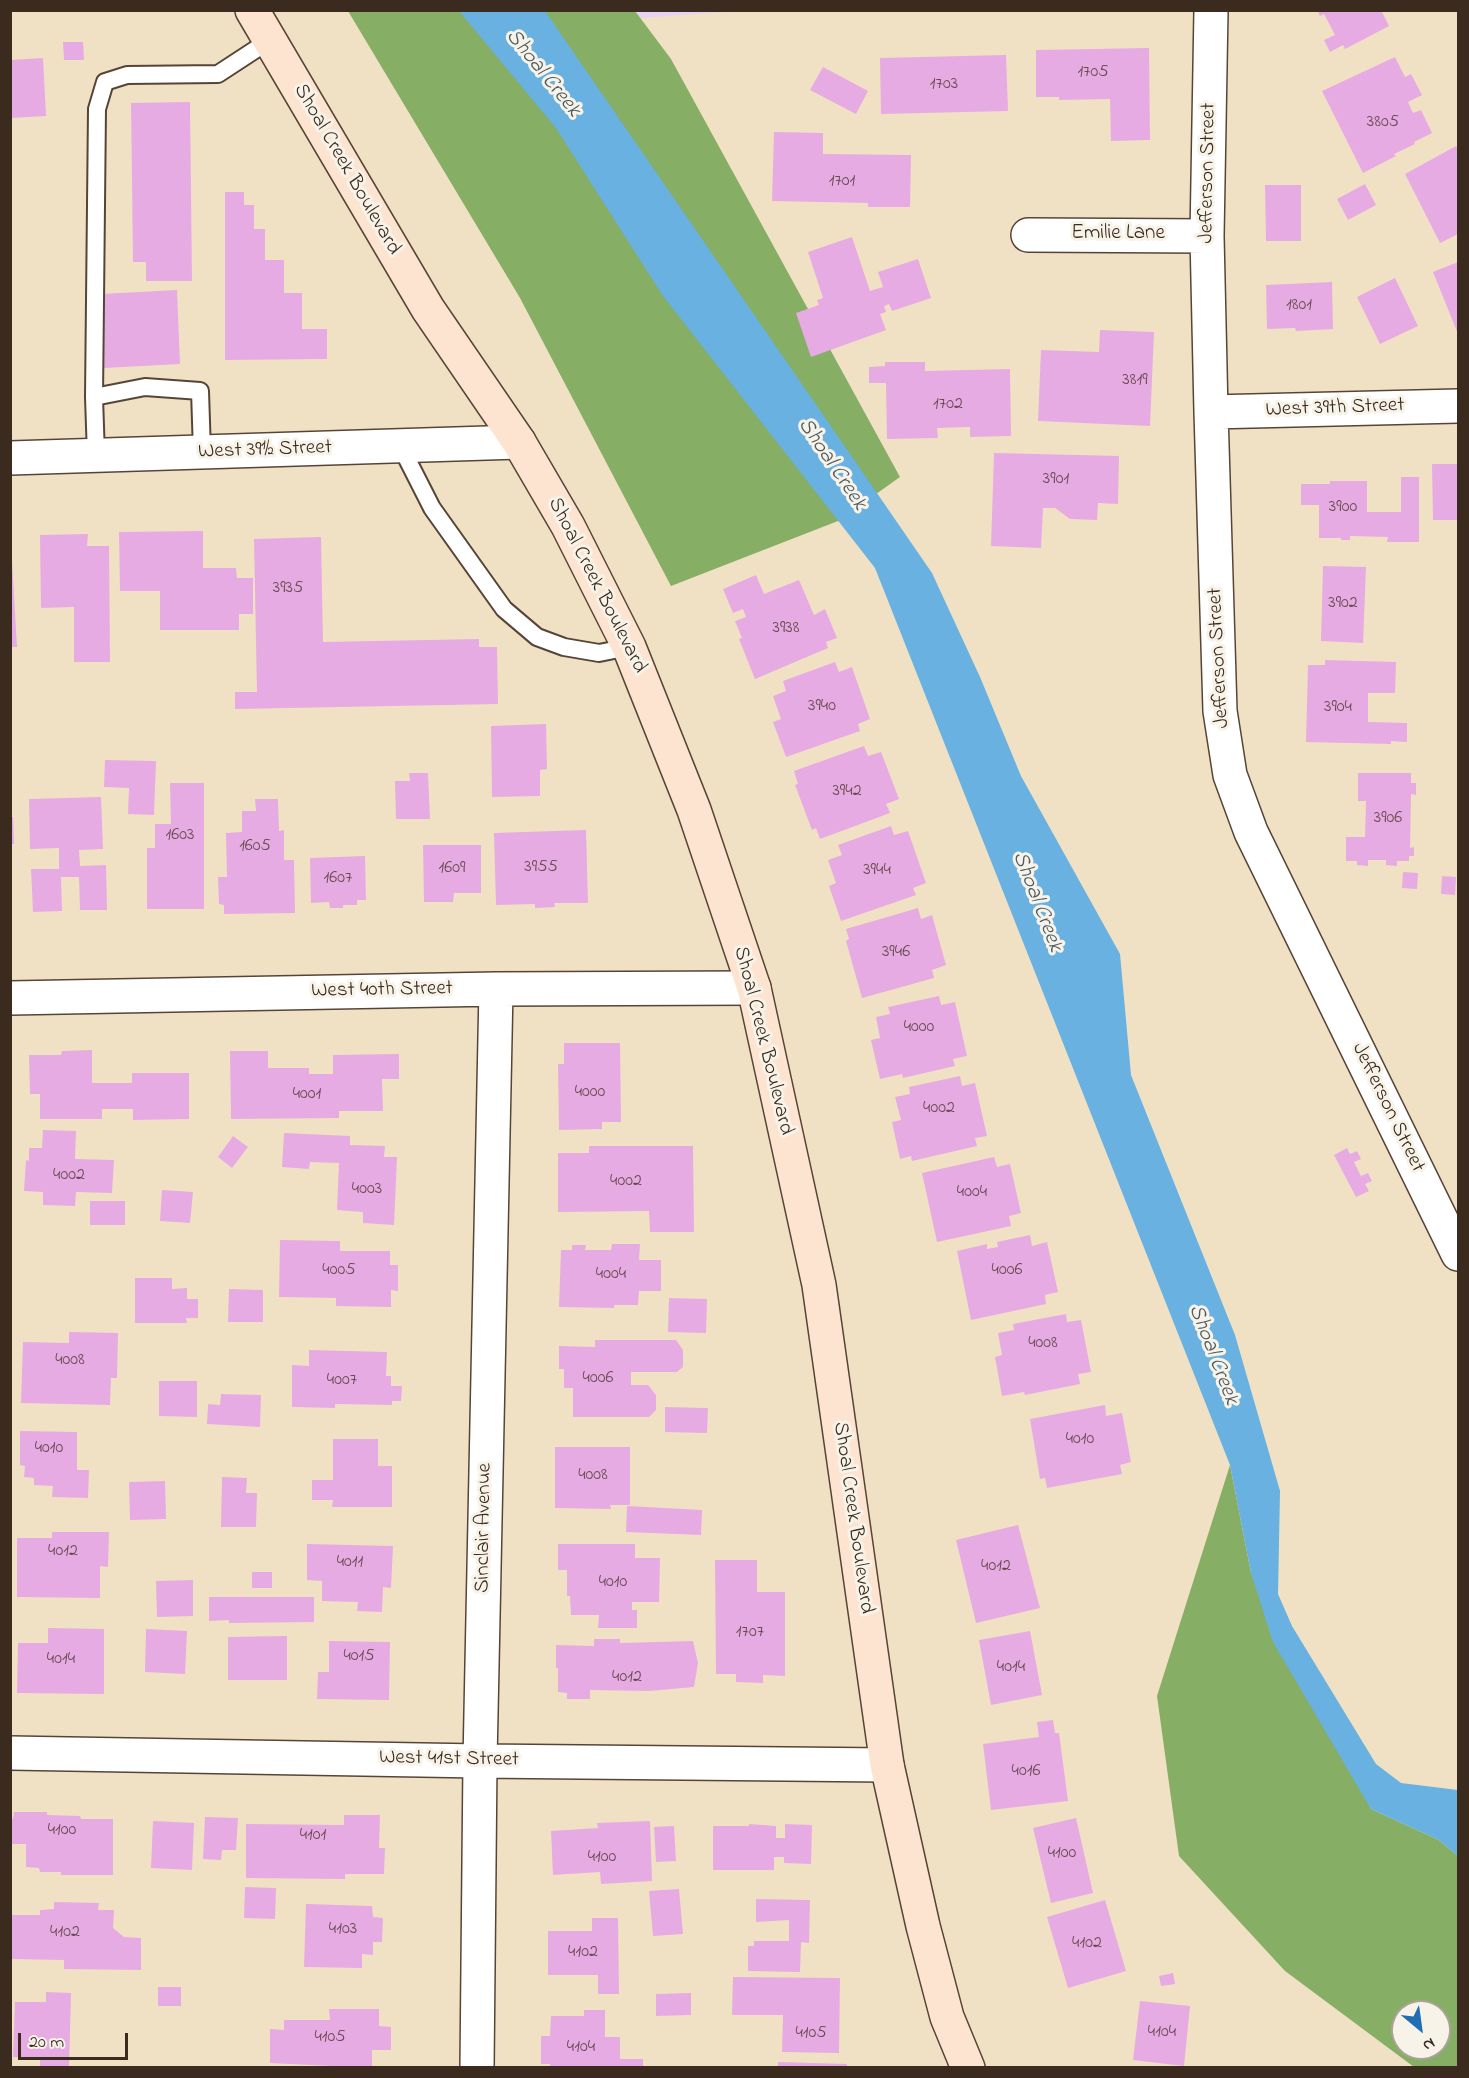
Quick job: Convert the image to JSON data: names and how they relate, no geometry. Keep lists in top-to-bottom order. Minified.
{"streets":{"street":["Shoal Creek Boulevard","Jefferson Street","Emilie Lane","West 39th Street","West 39½ Street","West 40th Street","Sinclair Avenue","West 41st Street"]},"crossings":[["Shoal Creek Boulevard","West 39½ Street"],["Shoal Creek Boulevard","West 40th Street"],["Shoal Creek Boulevard","West 41st Street"],["Jefferson Street","Emilie Lane"],["Jefferson Street","West 39th Street"],["West 40th Street","Sinclair Avenue"],["Sinclair Avenue","West 41st Street"]],"water":["Shoal Creek"],"house_numbers":["1705","1703","3805","1701","1801","3819","1702","3901","3900","3935","3902","3938","3940","3904","3942","3906","1603","1605","3955","1609","3944","1607","3946","4000","4000","4001","4002","4002","4002","4003","4004","4005","4006","4004","4008","4008","4006","4007","4010","4010","4008","4012","4011","4012","4010","1707","4015","4014","4014","4012","4016","4100","4101","4100","4100","4103","4102","4102","4102","4104","4105","4105","4104"],"scale_bar":"20 m","north":"bottom right"}
